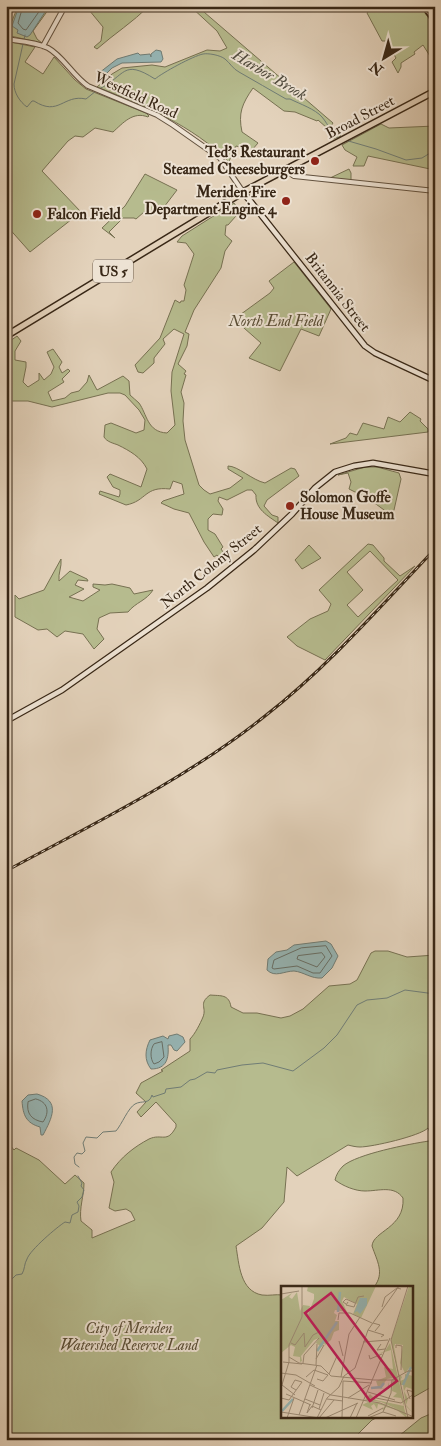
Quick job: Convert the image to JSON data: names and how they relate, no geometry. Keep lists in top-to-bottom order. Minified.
{"streets":{"main road":["Broad Street","US 5","Britannia Street","North Colony Street"],"street":["Westfield Road"]},"crossings":[["Westfield Road","Broad Street"],["Westfield Road","US 5"],["Westfield Road","Britannia Street"],["Broad Street","US 5"],["Broad Street","Britannia Street"],["US 5","Britannia Street"]],"water":["Harbor Brook"],"parks":["North End Field","City of Meriden Watershed Reserve Land"],"places":["Ted's Restaurant Steamed Cheeseburgers","Meriden Fire Department Engine 4","Falcon Field","Solomon Goffe House Museum"],"north":"bottom left"}
